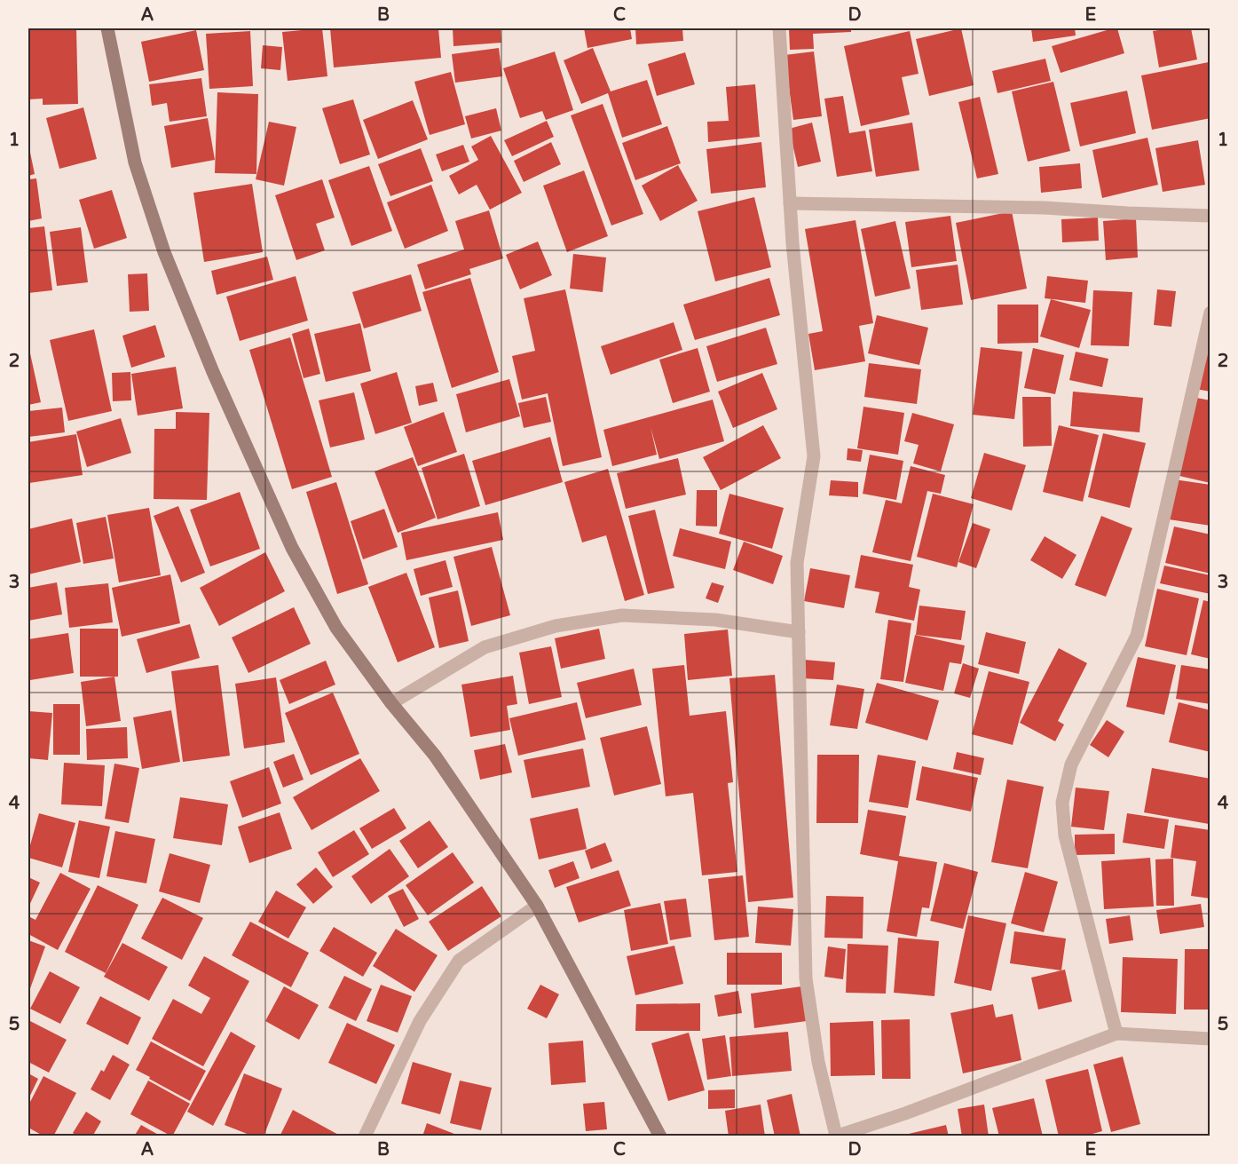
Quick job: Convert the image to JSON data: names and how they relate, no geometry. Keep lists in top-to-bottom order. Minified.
{"grid":{"columns":["A","B","C","D","E"],"rows":["1","2","3","4","5"]}}
